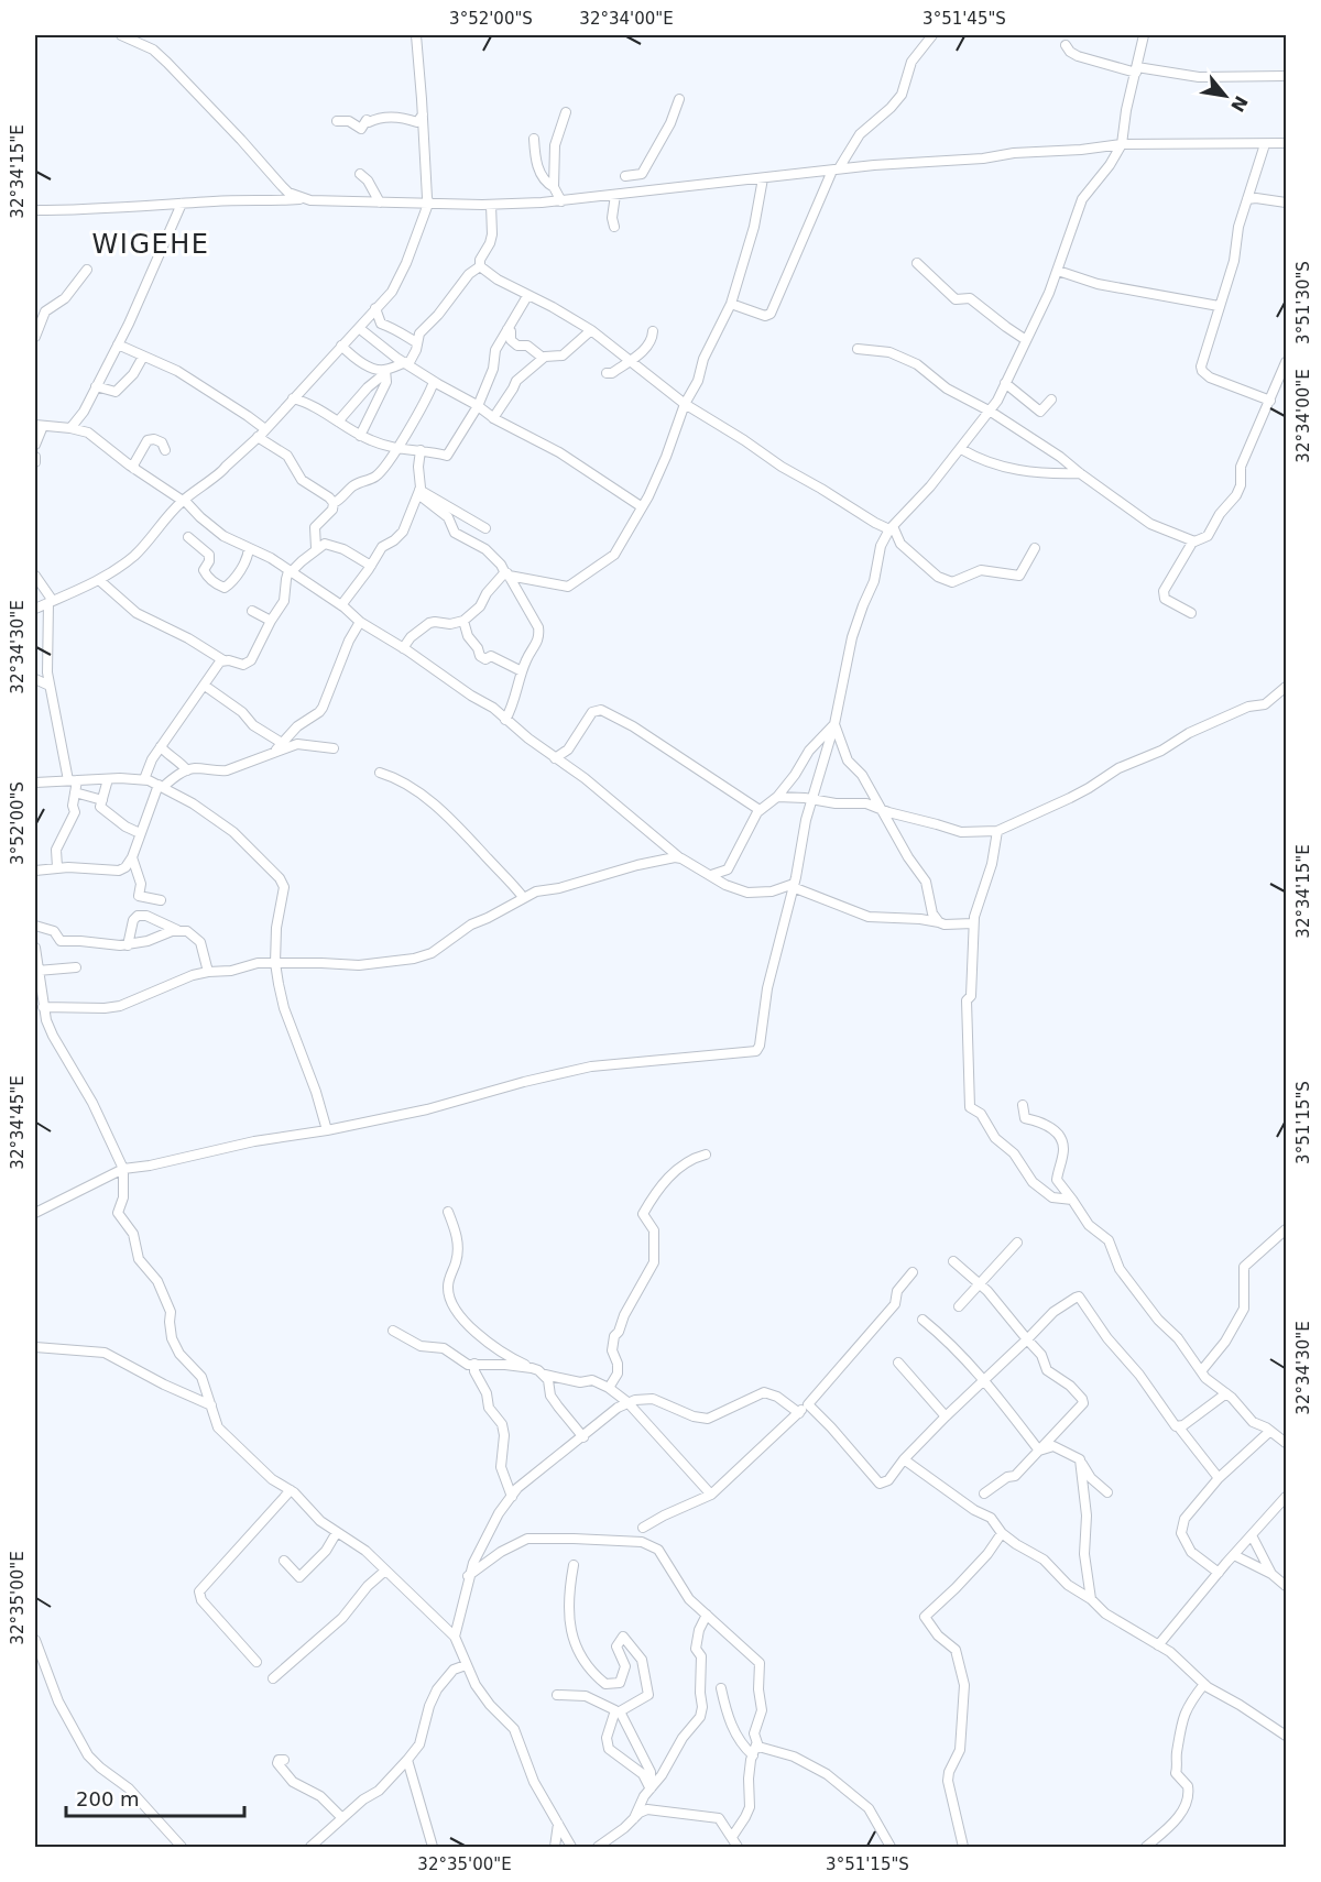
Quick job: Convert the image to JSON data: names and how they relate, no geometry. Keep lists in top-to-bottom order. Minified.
{"districts":["WIGEHE"],"scale_bar":"200 m","north":"bottom right","coordinates":["3°52'00\"S","32°34'00\"E","3°51'45\"S","32°34'15\"E","3°51'30\"S","32°34'30\"E","32°34'45\"E","3°51'15\"S","32°35'00\"E"]}
